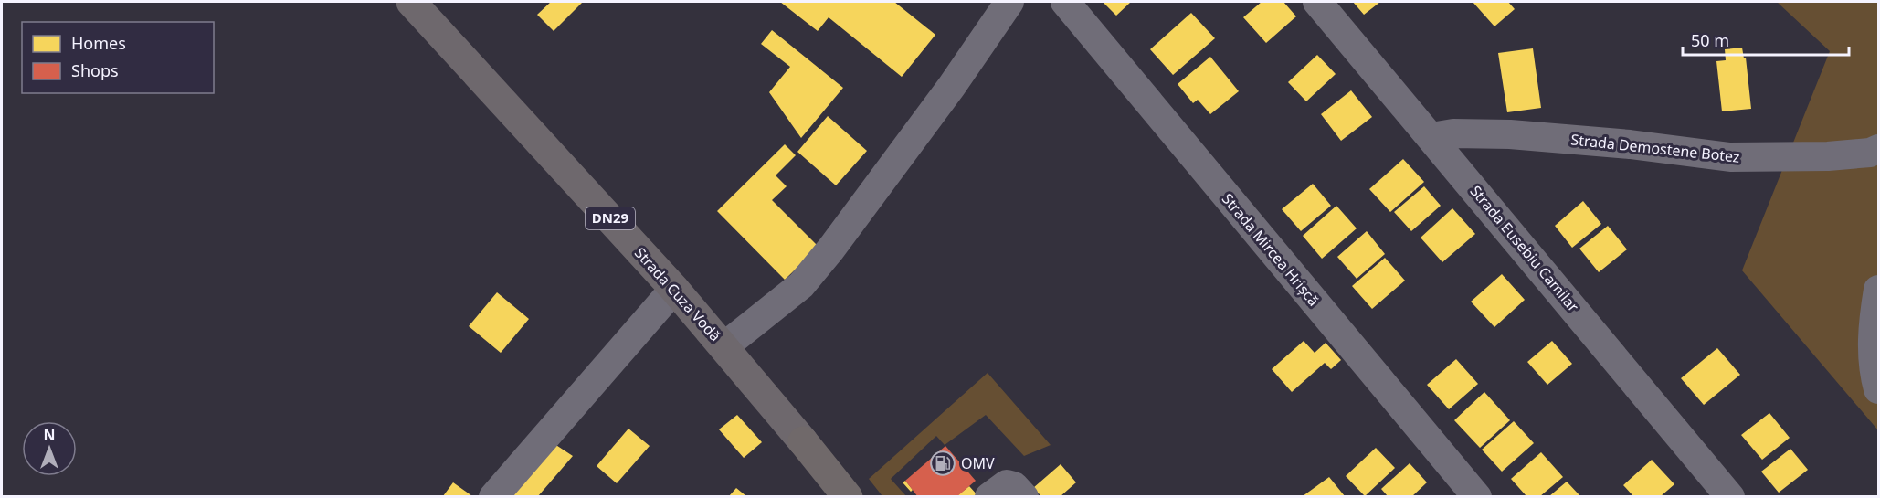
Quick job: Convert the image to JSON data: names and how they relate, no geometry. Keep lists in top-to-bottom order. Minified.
{"streets":{"highway":["DN29","Strada Cuza Vodă"],"street":["Strada Demostene Botez","Strada Eusebiu Camilar","Strada Mircea Hrișcă"]},"crossings":[["Strada Demostene Botez","Strada Eusebiu Camilar"]],"places":{"fuel station":["OMV"]},"legend":["Homes","Shops"],"scale_bar":"50 m","north":"top"}
